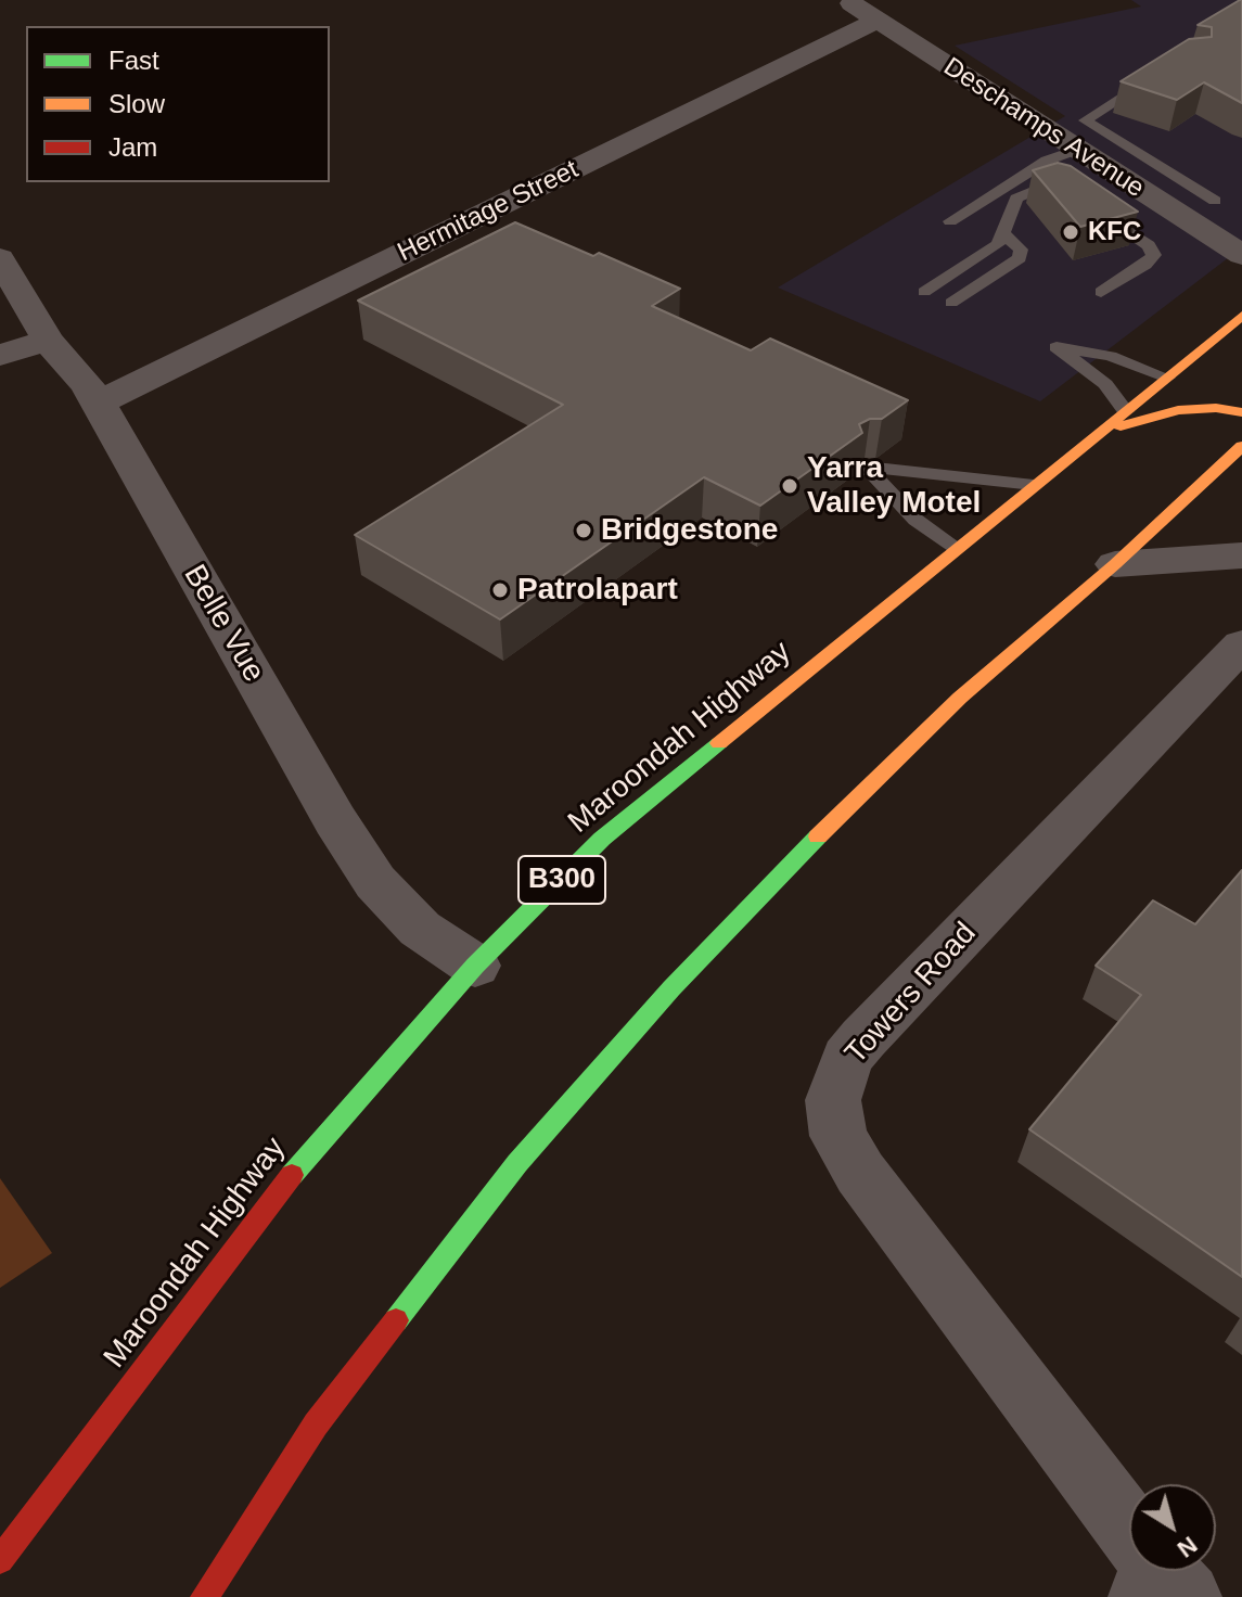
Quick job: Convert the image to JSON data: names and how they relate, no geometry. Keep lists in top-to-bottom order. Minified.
{"streets":{"highway":["Maroondah Highway","B300"],"street":["Deschamps Avenue","Hermitage Street","Belle Vue","Towers Road"]},"crossings":[["Deschamps Avenue","Hermitage Street"],["Hermitage Street","Belle Vue"],["Belle Vue","Maroondah Highway"]],"places":["KFC","Yarra Valley Motel","Bridgestone","Patrolapart"],"legend":["Fast","Slow","Jam"],"north":"bottom right"}
